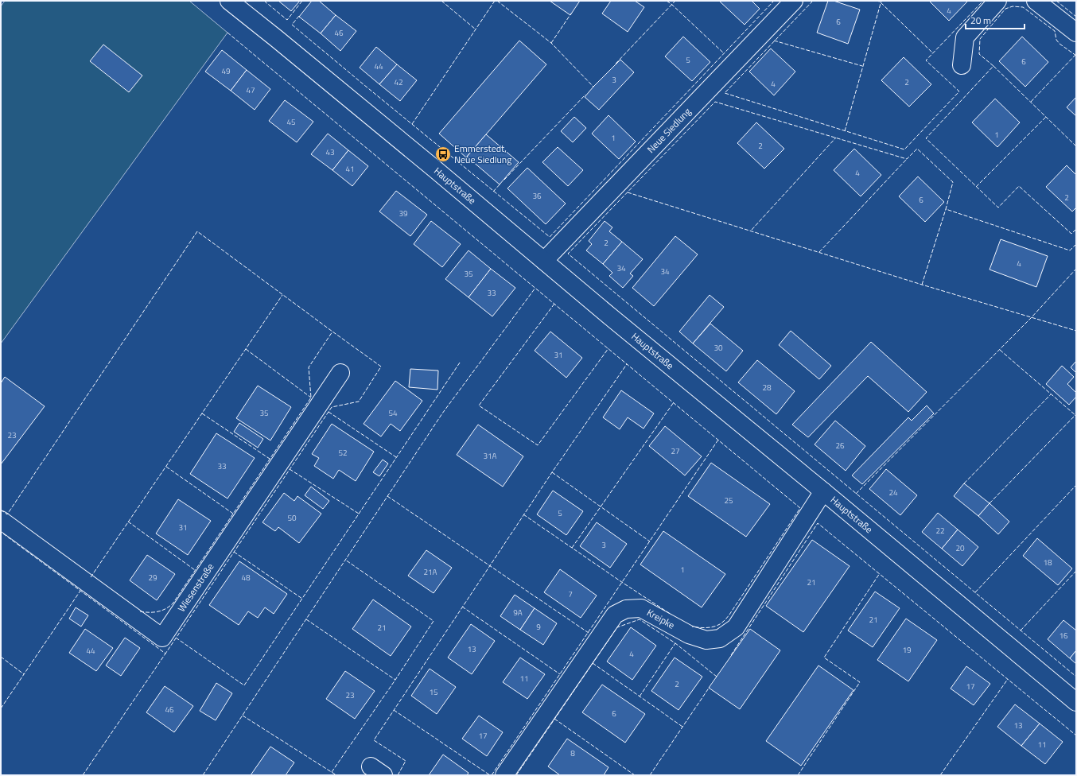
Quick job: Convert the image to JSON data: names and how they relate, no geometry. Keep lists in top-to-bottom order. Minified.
{"streets":{"street":["Neue Siedlung","Hauptstraße","Wiesenstraße","Kreipke"]},"crossings":[["Neue Siedlung","Hauptstraße"],["Hauptstraße","Kreipke"]],"places":{"bus stop":["Emmerstedt, Neue Siedlung"]},"house_numbers":["4","6","46","5","6","44","49","3","42","2","4","47","45","1","1","2","43","41","4","36","2","6","39","2","4","34","34","35","33","30","31","28","35","54","23","26","27","52","31A","33","24","25","5","50","31","22","3","20","18","1","21A","29","48","21","7","9A","21","9","21","16","13","19","44","4","11","2","17","15","23","46","6","13","17","11","8"],"scale_bar":"20 m"}
